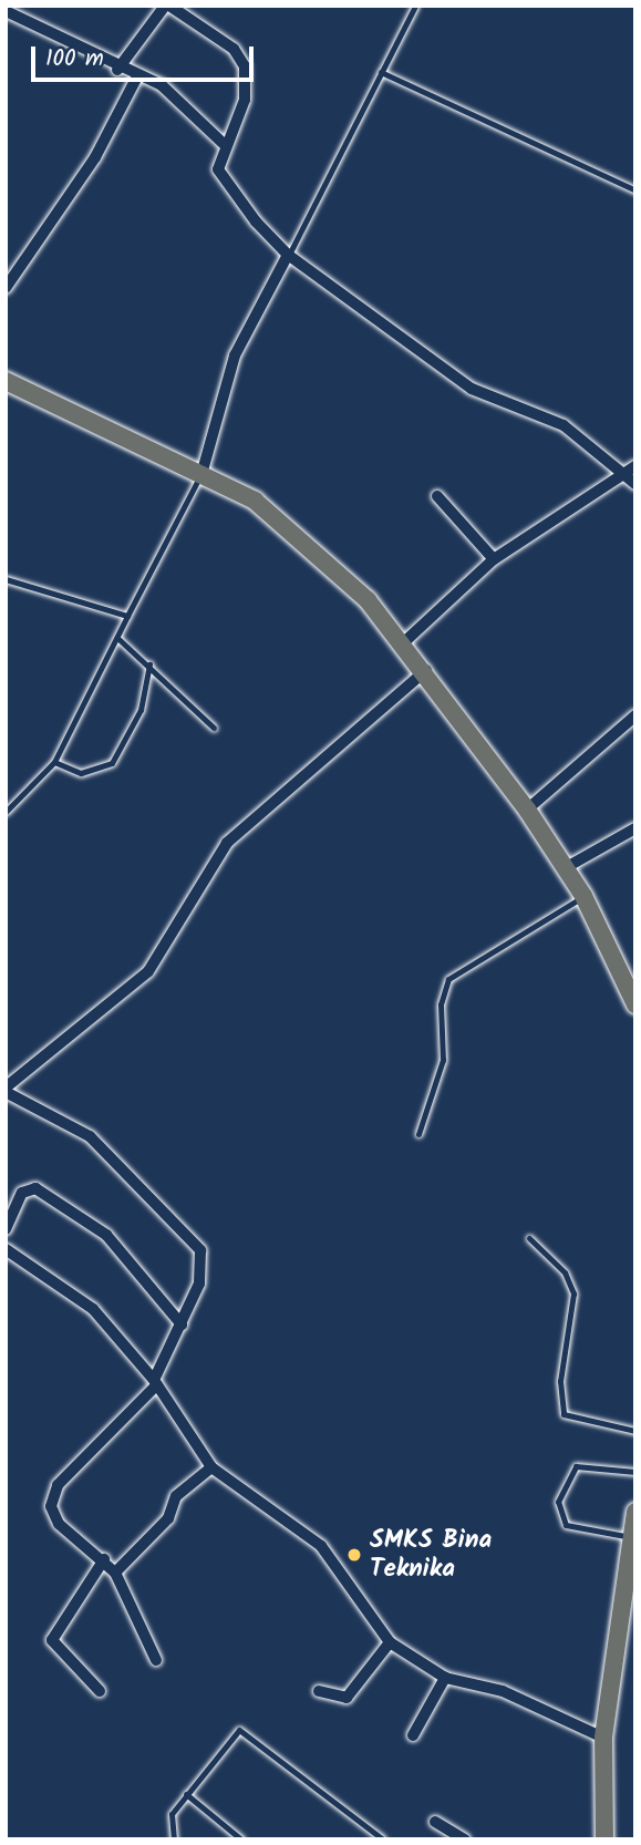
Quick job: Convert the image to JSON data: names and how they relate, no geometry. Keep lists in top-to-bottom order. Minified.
{"places":["SMKS Bina Teknika"],"scale_bar":"100 m"}
